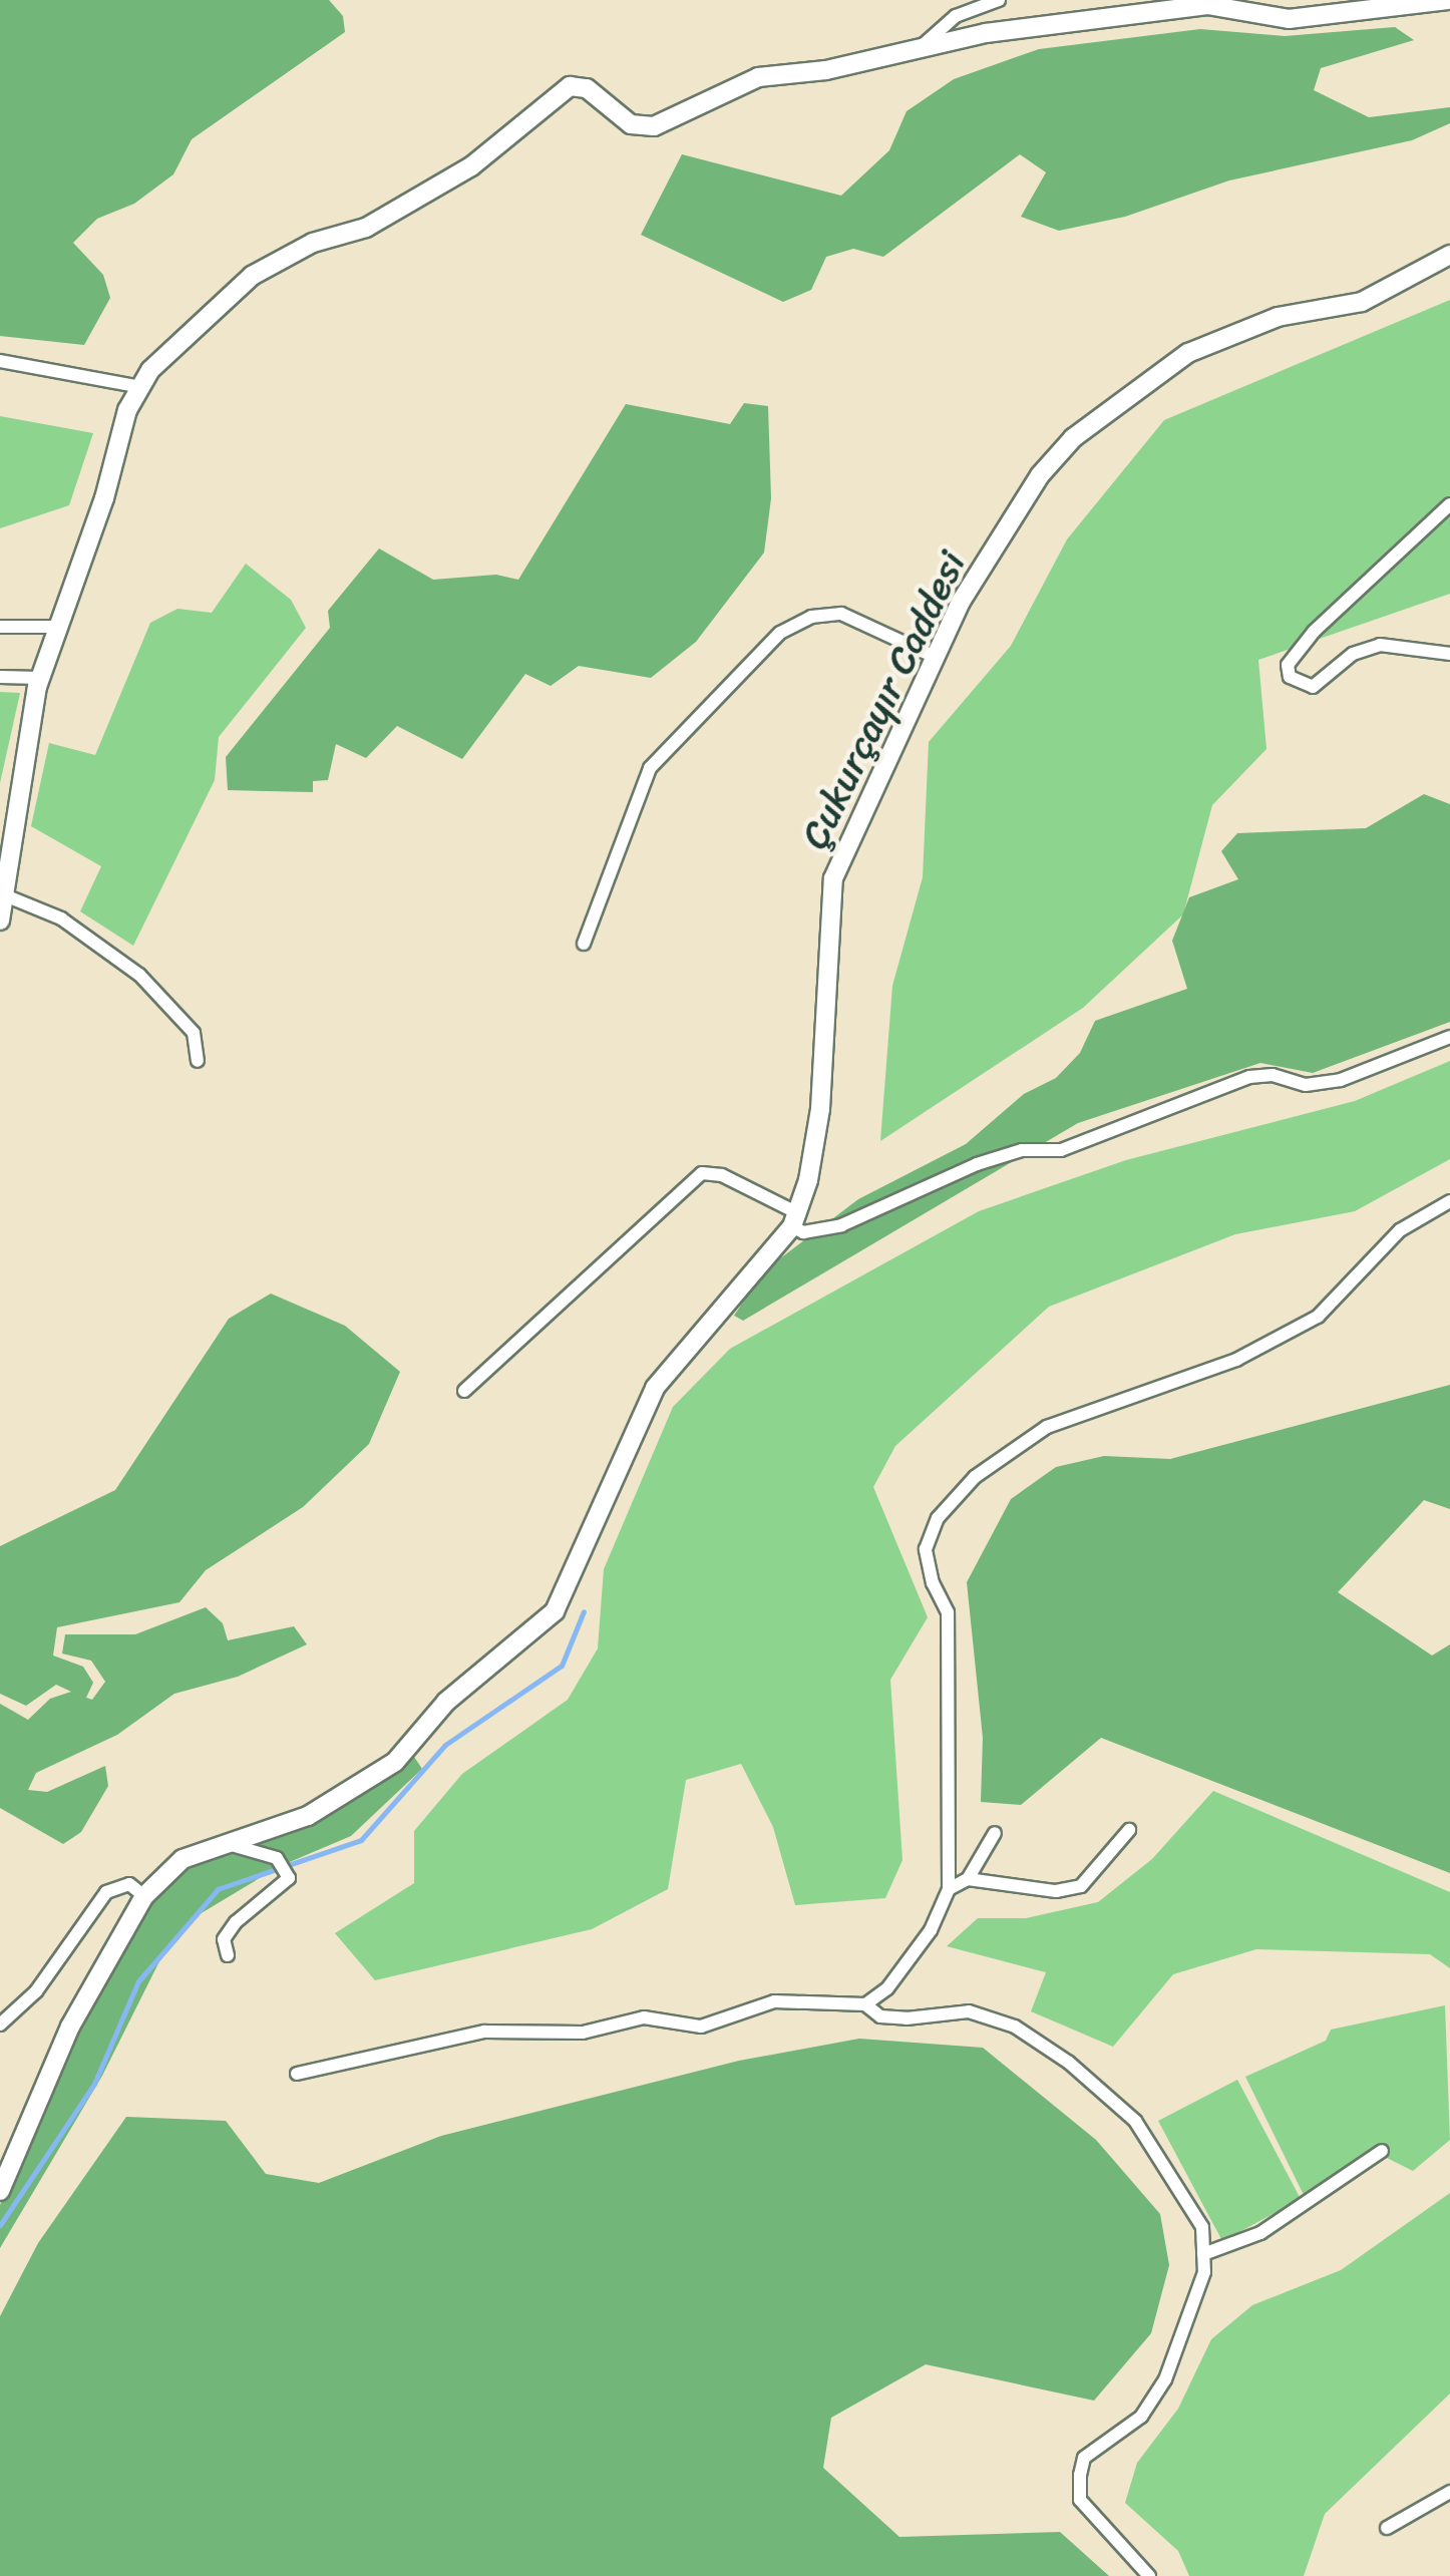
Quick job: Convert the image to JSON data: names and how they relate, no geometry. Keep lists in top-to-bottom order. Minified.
{"streets":{"street":["Çukurçayır Caddesi"]}}
